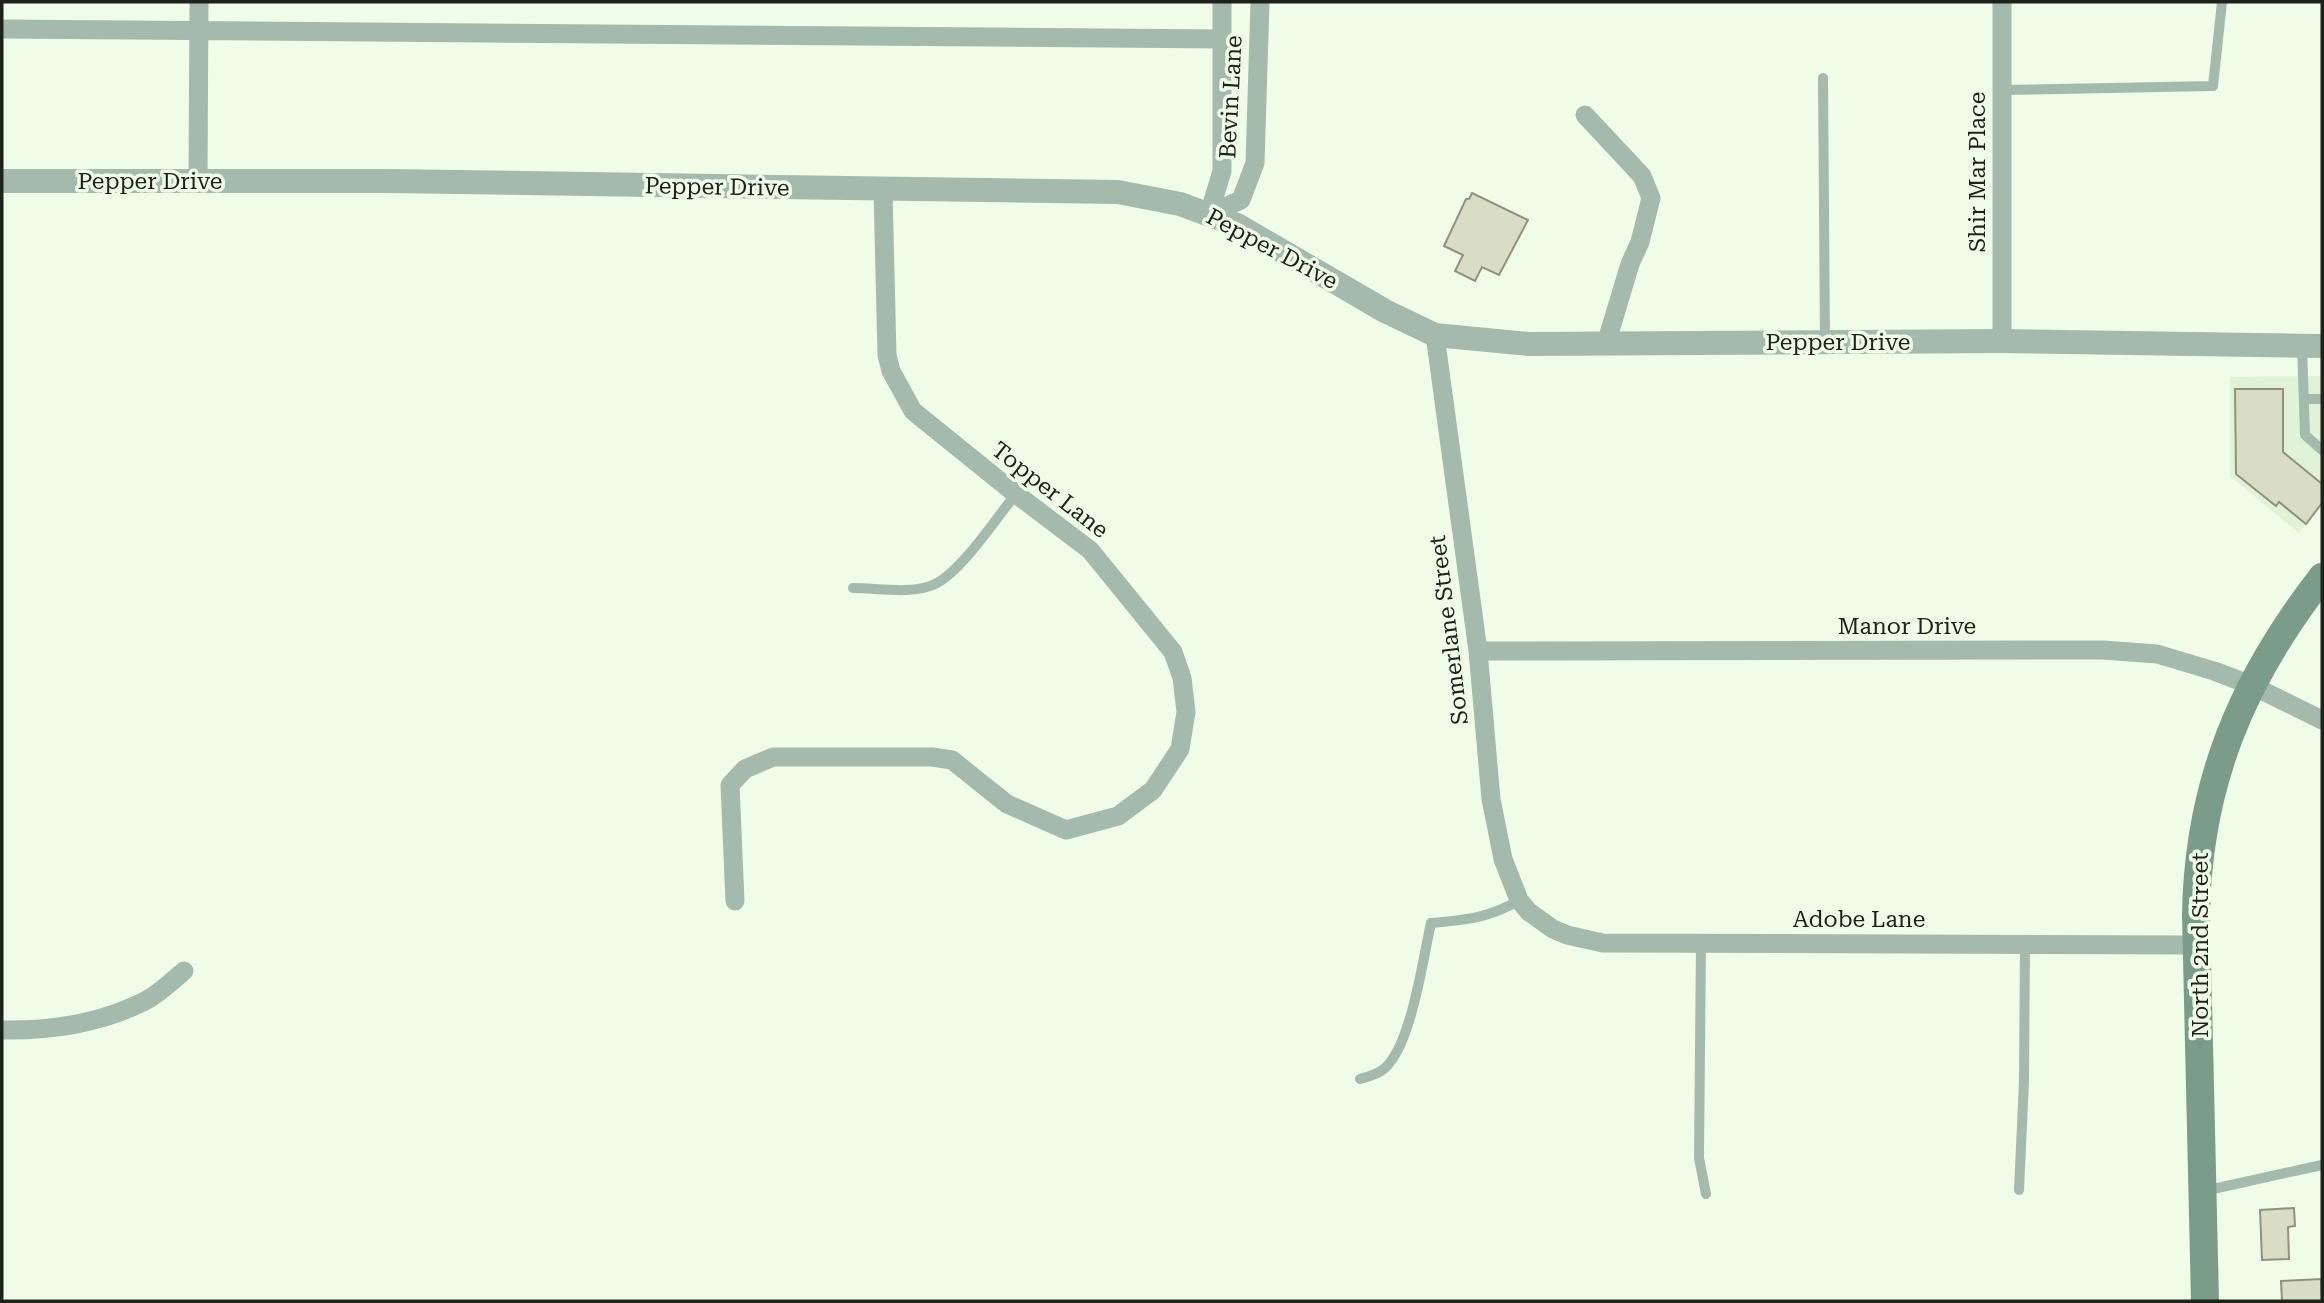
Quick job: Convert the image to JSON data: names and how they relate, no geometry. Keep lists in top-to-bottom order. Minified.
{"streets":{"main road":["North 2nd Street"],"street":["Bevin Lane","Shir Mar Place","Pepper Drive","Topper Lane","Manor Drive","Somerlane Street","Adobe Lane"]},"crossings":[["Bevin Lane","Pepper Drive"],["Shir Mar Place","Pepper Drive"],["Pepper Drive","Topper Lane"],["Pepper Drive","Somerlane Street"],["Manor Drive","Somerlane Street"],["Manor Drive","North 2nd Street"],["Somerlane Street","Adobe Lane"],["Adobe Lane","North 2nd Street"]]}
